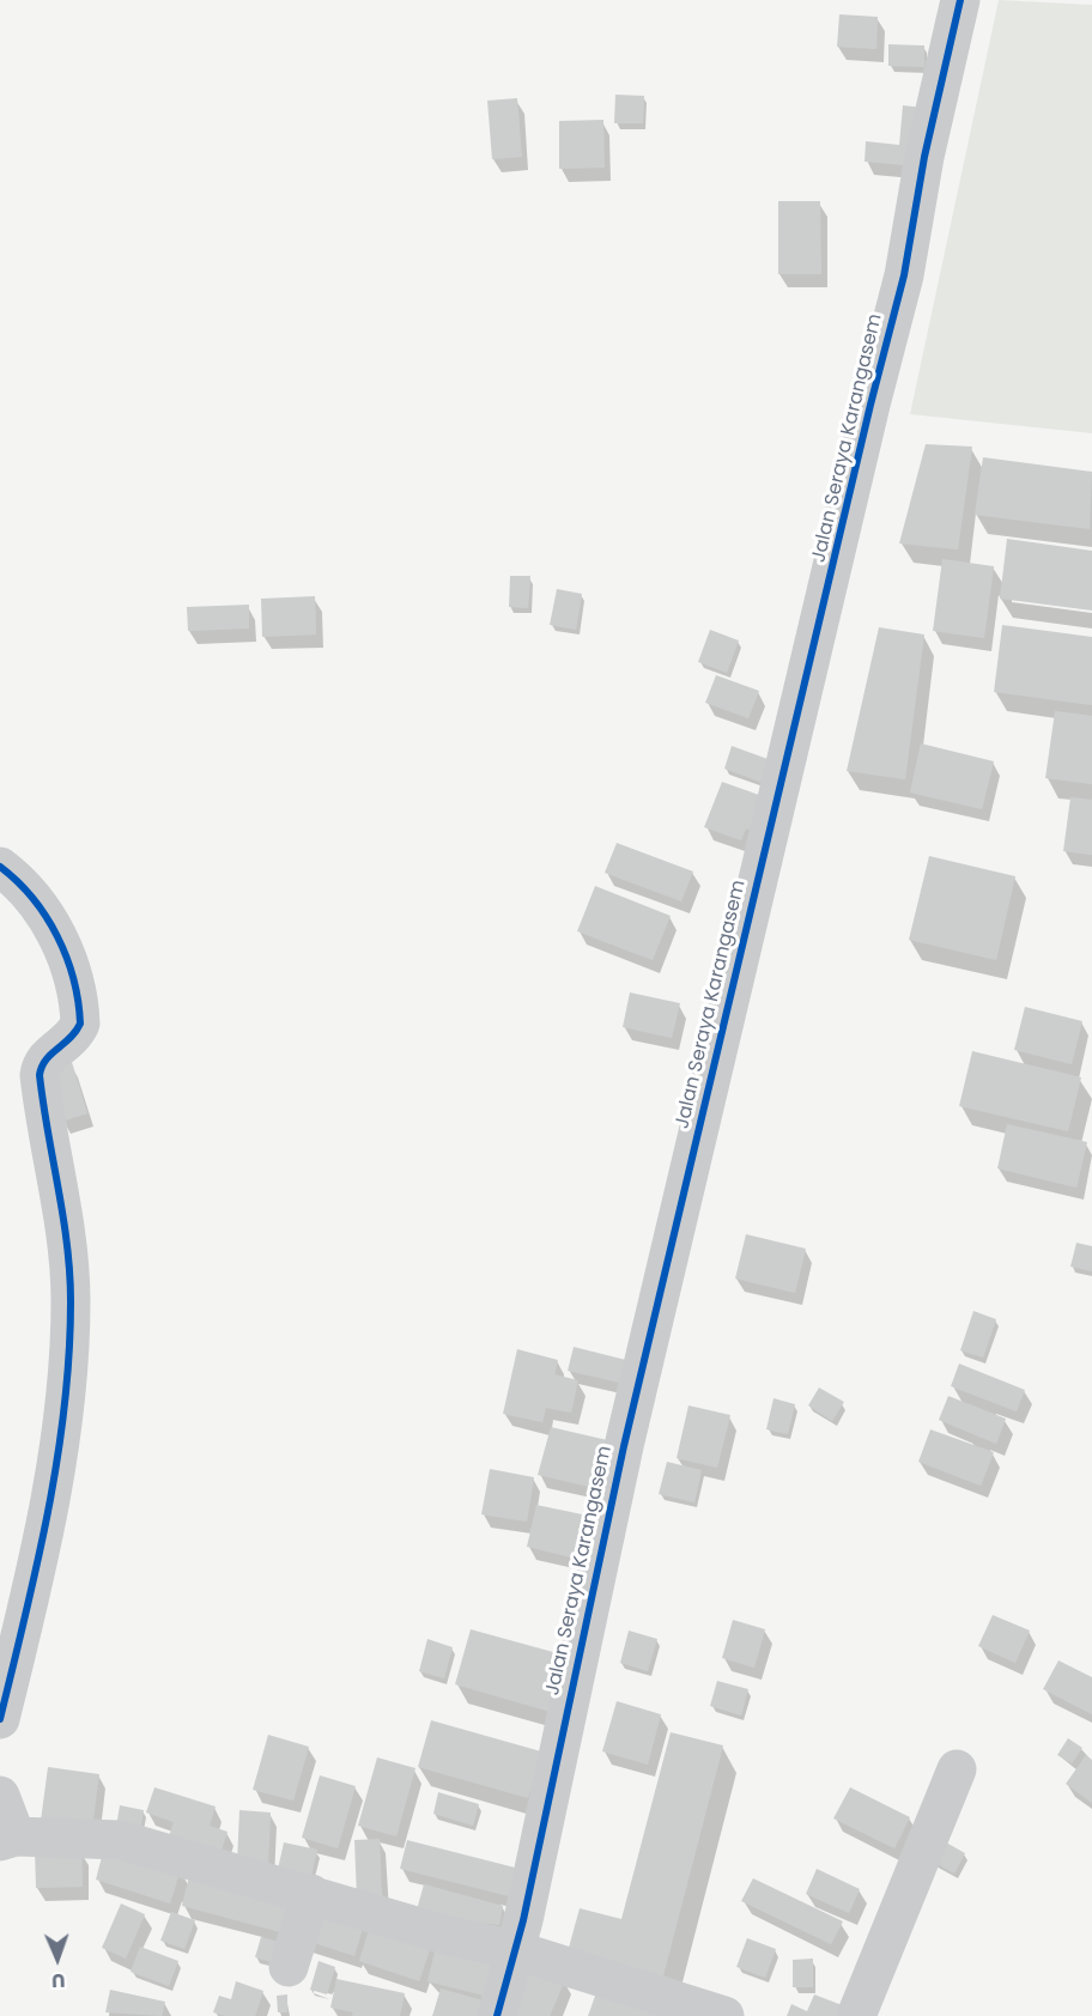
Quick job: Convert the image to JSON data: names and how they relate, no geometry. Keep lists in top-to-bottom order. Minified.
{"streets":{"street":["Jalan Seraya Karangasem"]},"north":"bottom"}
